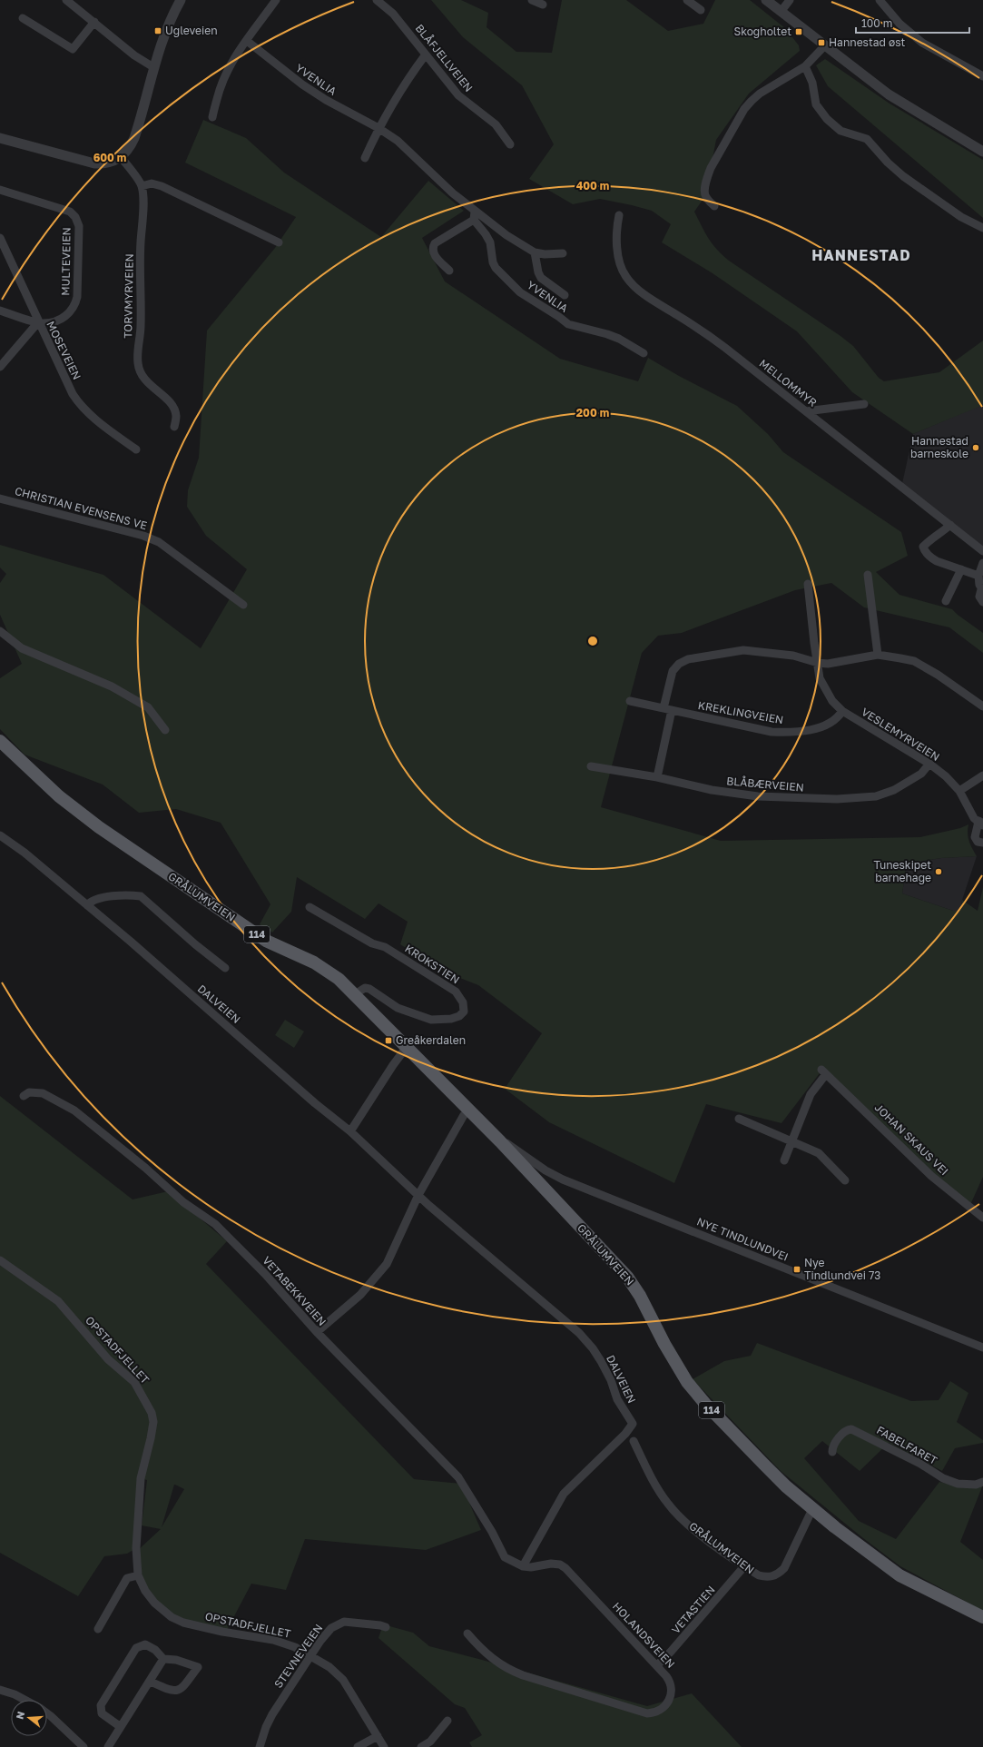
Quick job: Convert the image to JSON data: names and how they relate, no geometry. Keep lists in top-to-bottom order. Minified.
{"streets":{"main road":["GRÅLUMVEIEN","114"],"street":["BLÅFJELLVEIEN","YVENLIA","MULTEVEIEN","TORVMYRVEIEN","MOSEVEIEN","MELLOMMYR","CHRISTIAN EVENSENS VE","KREKLINGVEIEN","VESLEMYRVEIEN","BLÅBÆRVEIEN","KROKSTIEN","DALVEIEN","JOHAN SKAUS VEI","NYE TINDLUNDVEI","VETABEKKVEIEN","OPSTADFJELLET","FABELFARET","VETASTIEN","HOLANDSVEIEN","STEVNEVEIEN"]},"crossings":[["MULTEVEIEN","MOSEVEIEN"],["KREKLINGVEIEN","VESLEMYRVEIEN"],["VESLEMYRVEIEN","BLÅBÆRVEIEN"],["GRÅLUMVEIEN","KROKSTIEN"],["GRÅLUMVEIEN","NYE TINDLUNDVEI"],["GRÅLUMVEIEN","VETASTIEN"],["DALVEIEN","HOLANDSVEIEN"],["VETABEKKVEIEN","HOLANDSVEIEN"],["OPSTADFJELLET","STEVNEVEIEN"],["VETASTIEN","HOLANDSVEIEN"]],"districts":["HANNESTAD"],"places":{"transit":["Ugleveien","Skogholtet","Hannestad øst","Greåkerdalen","Nye Tindlundvei 73"],"other":["Hannestad barneskole","Tuneskipet barnehage"]},"scale_bar":"100 m","north":"left","rings":["600 m","400 m","200 m"]}
